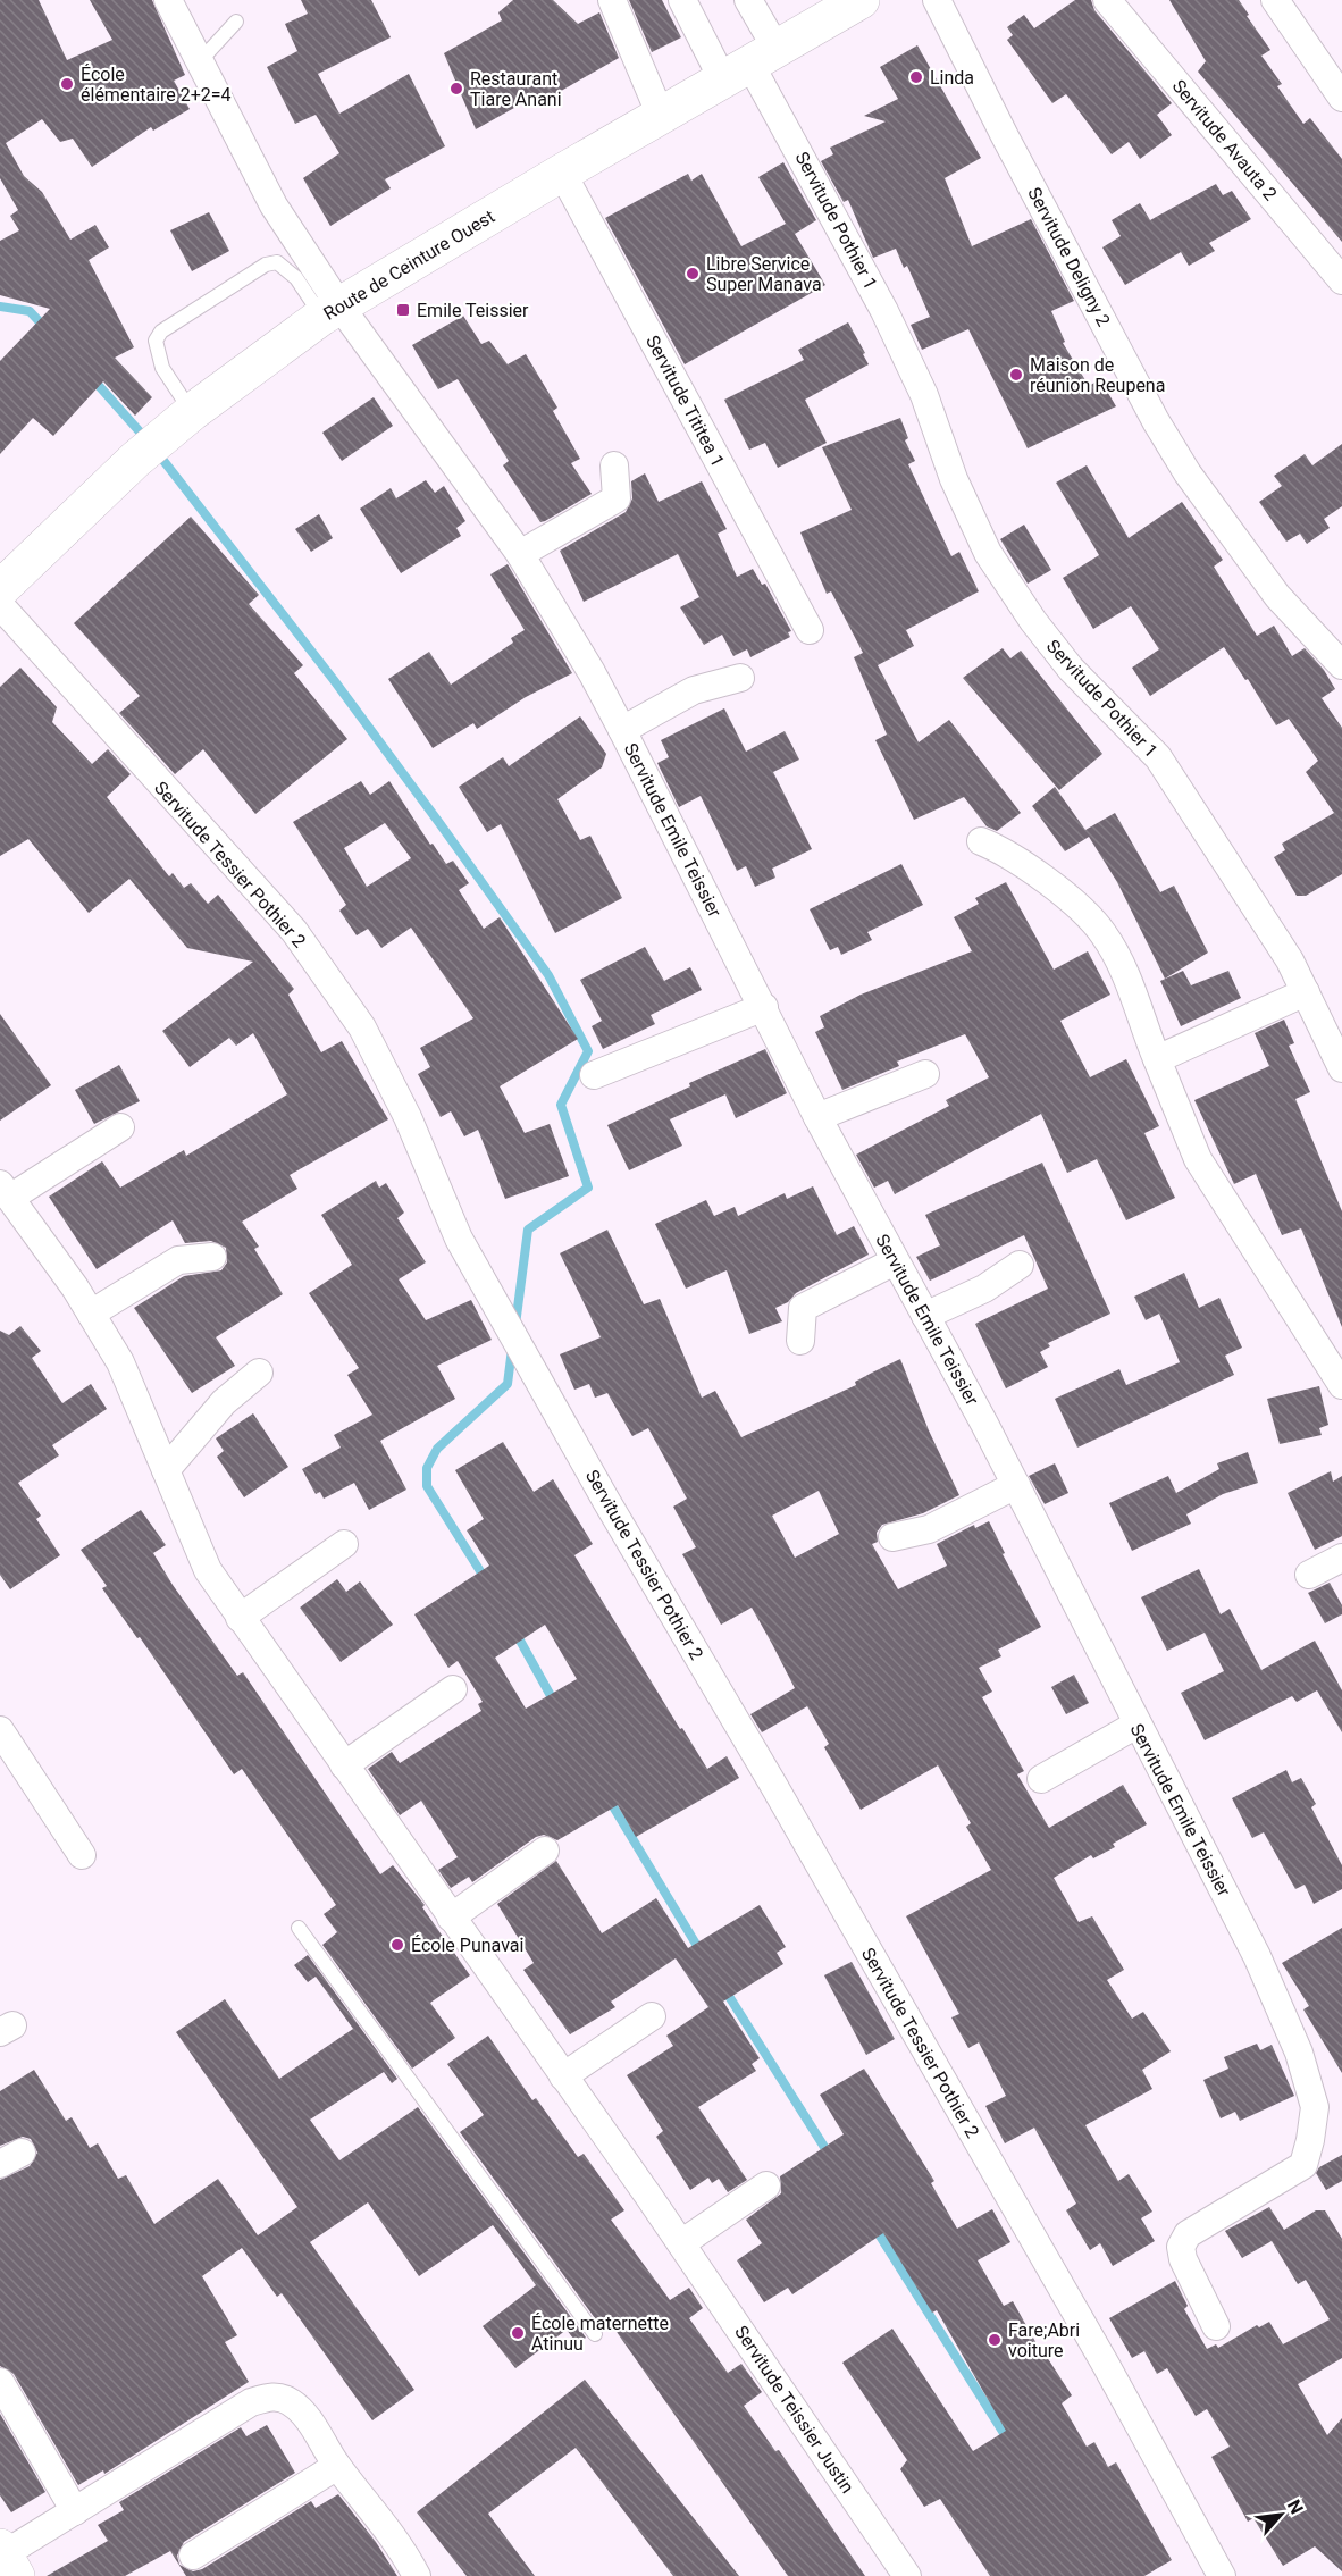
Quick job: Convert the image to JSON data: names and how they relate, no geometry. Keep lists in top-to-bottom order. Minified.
{"streets":{"main road":["Route de Ceinture Ouest"],"street":["Servitude Avauta 2","Servitude Pothier 1","Servitude Deligny 2","Servitude Tititea 1","Servitude Emile Teissier","Servitude Tessier Pothier 2","Servitude Teissier Justin"]},"crossings":[["Servitude Pothier 1","Route de Ceinture Ouest"],["Route de Ceinture Ouest","Servitude Tititea 1"],["Route de Ceinture Ouest","Servitude Emile Teissier"]],"places":{"other":["Linda","École élémentaire 2+2=4","Restaurant Tiare Anani","Libre Service Super Manava","Maison de réunion Reupena","École Punavai","École maternette Atinuu","Fare;Abri voiture"],"transit":["Emile Teissier"]},"north":"top right"}
